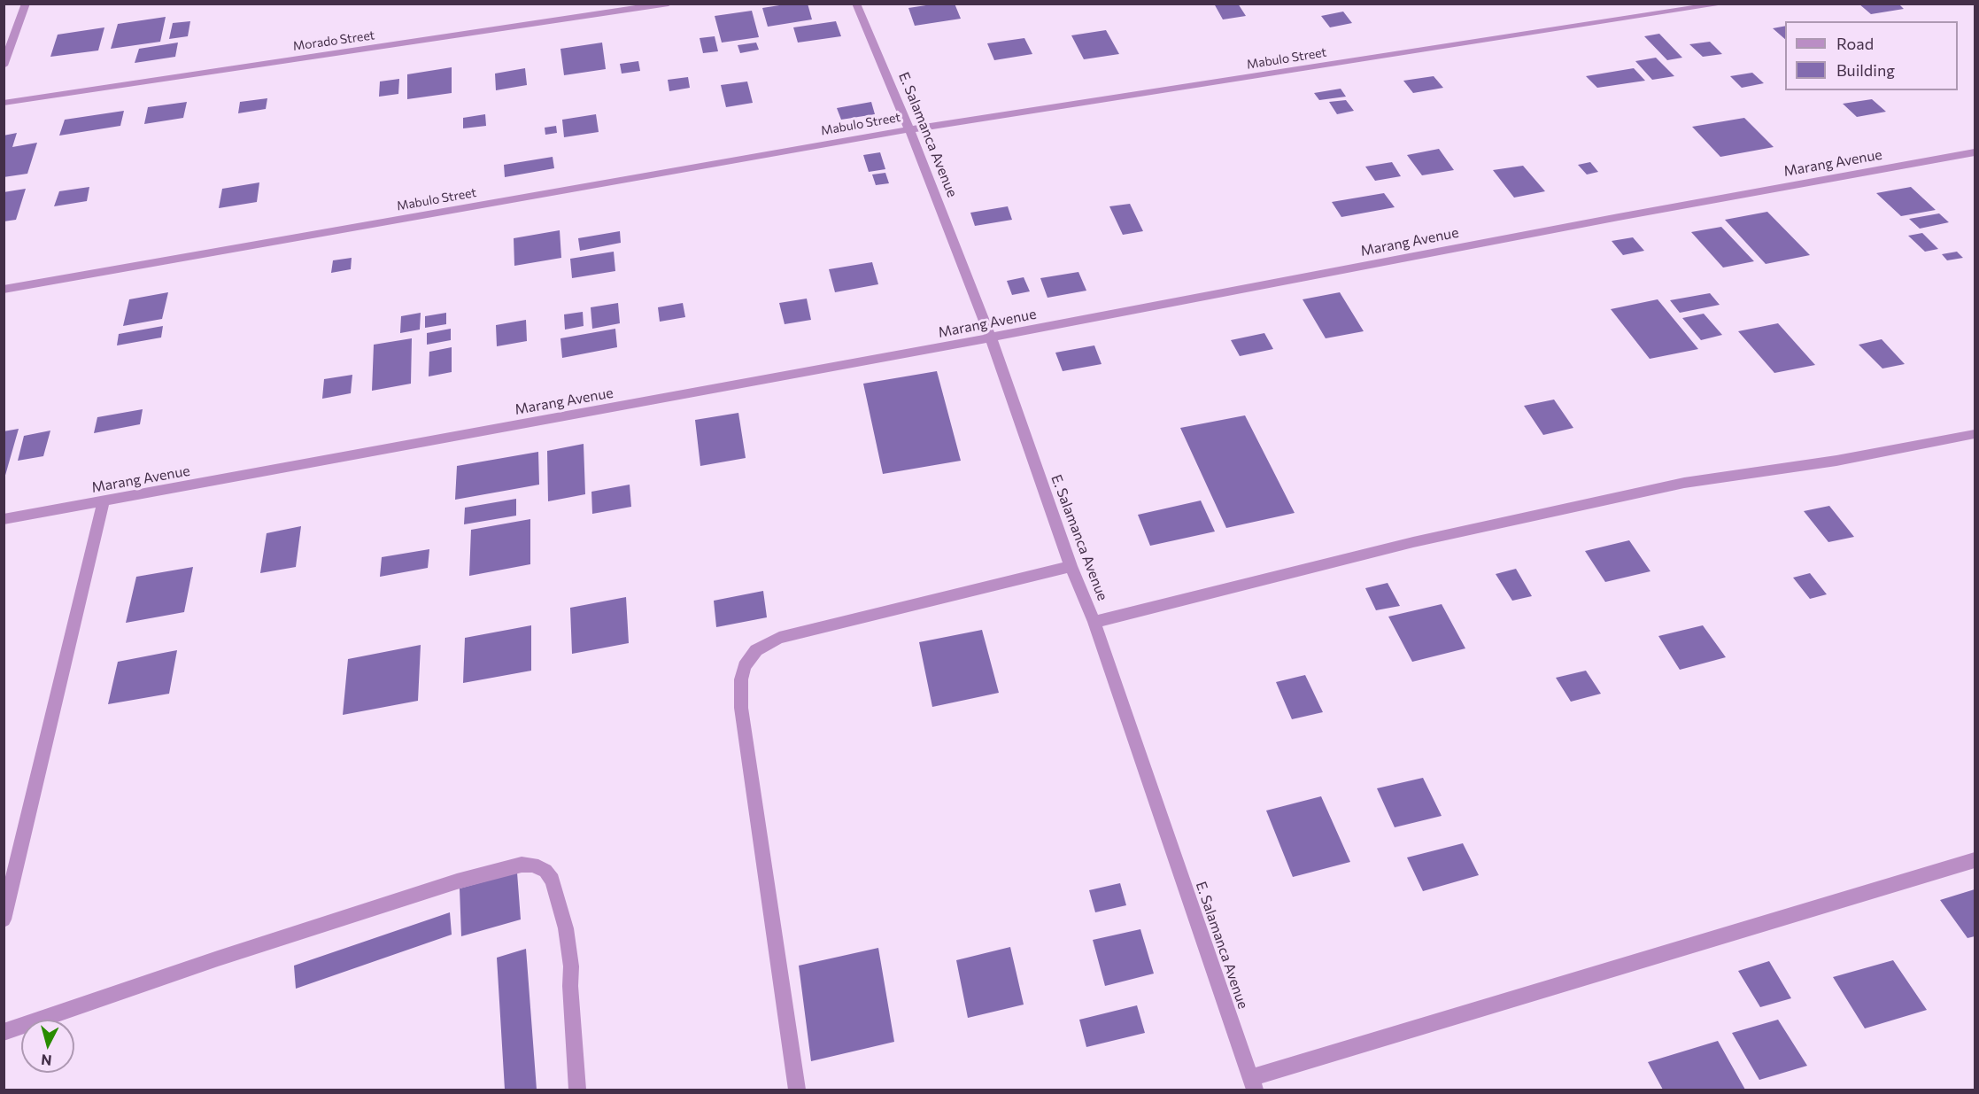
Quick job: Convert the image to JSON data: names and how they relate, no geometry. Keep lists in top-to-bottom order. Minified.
{"streets":{"street":["Morado Street","Mabulo Street","E. Salamanca Avenue","Marang Avenue"]},"crossings":[["Mabulo Street","E. Salamanca Avenue"],["E. Salamanca Avenue","Marang Avenue"]],"legend":["Road","Building"],"north":"bottom"}
